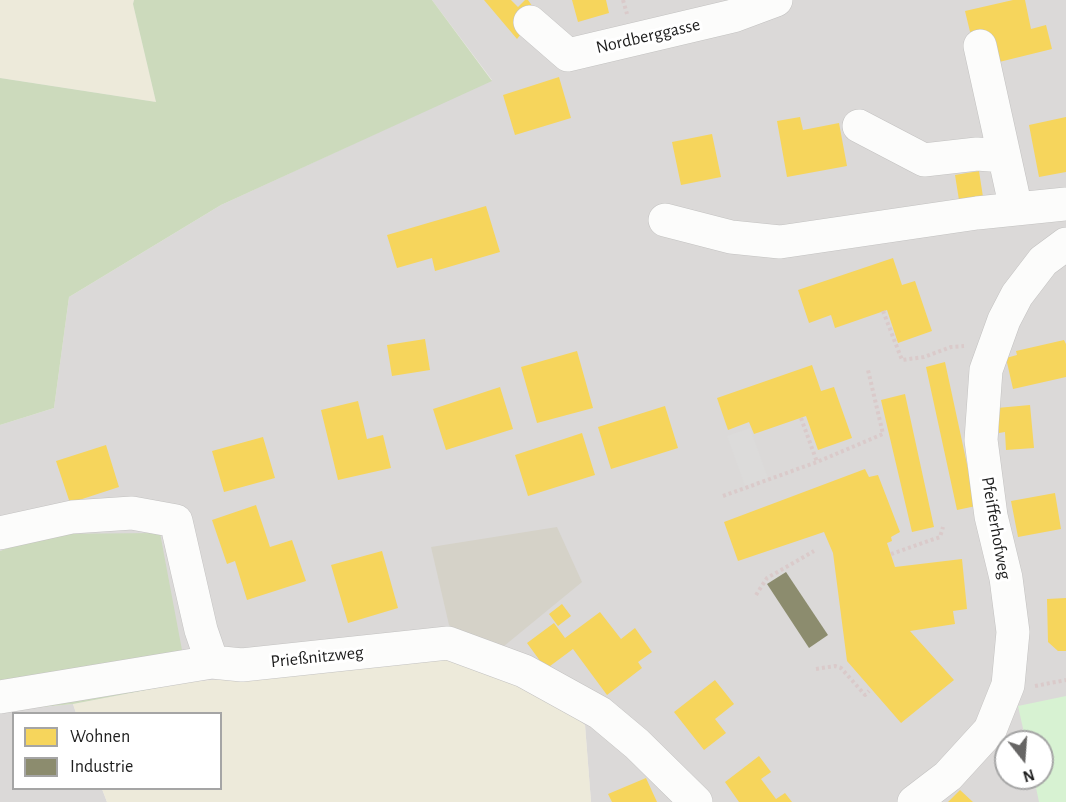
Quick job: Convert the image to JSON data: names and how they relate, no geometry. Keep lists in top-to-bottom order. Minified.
{"streets":{"street":["Nordberggasse","Pfeifferhofweg","Prießnitzweg"]},"legend":["Wohnen","Industrie"],"north":"bottom"}
